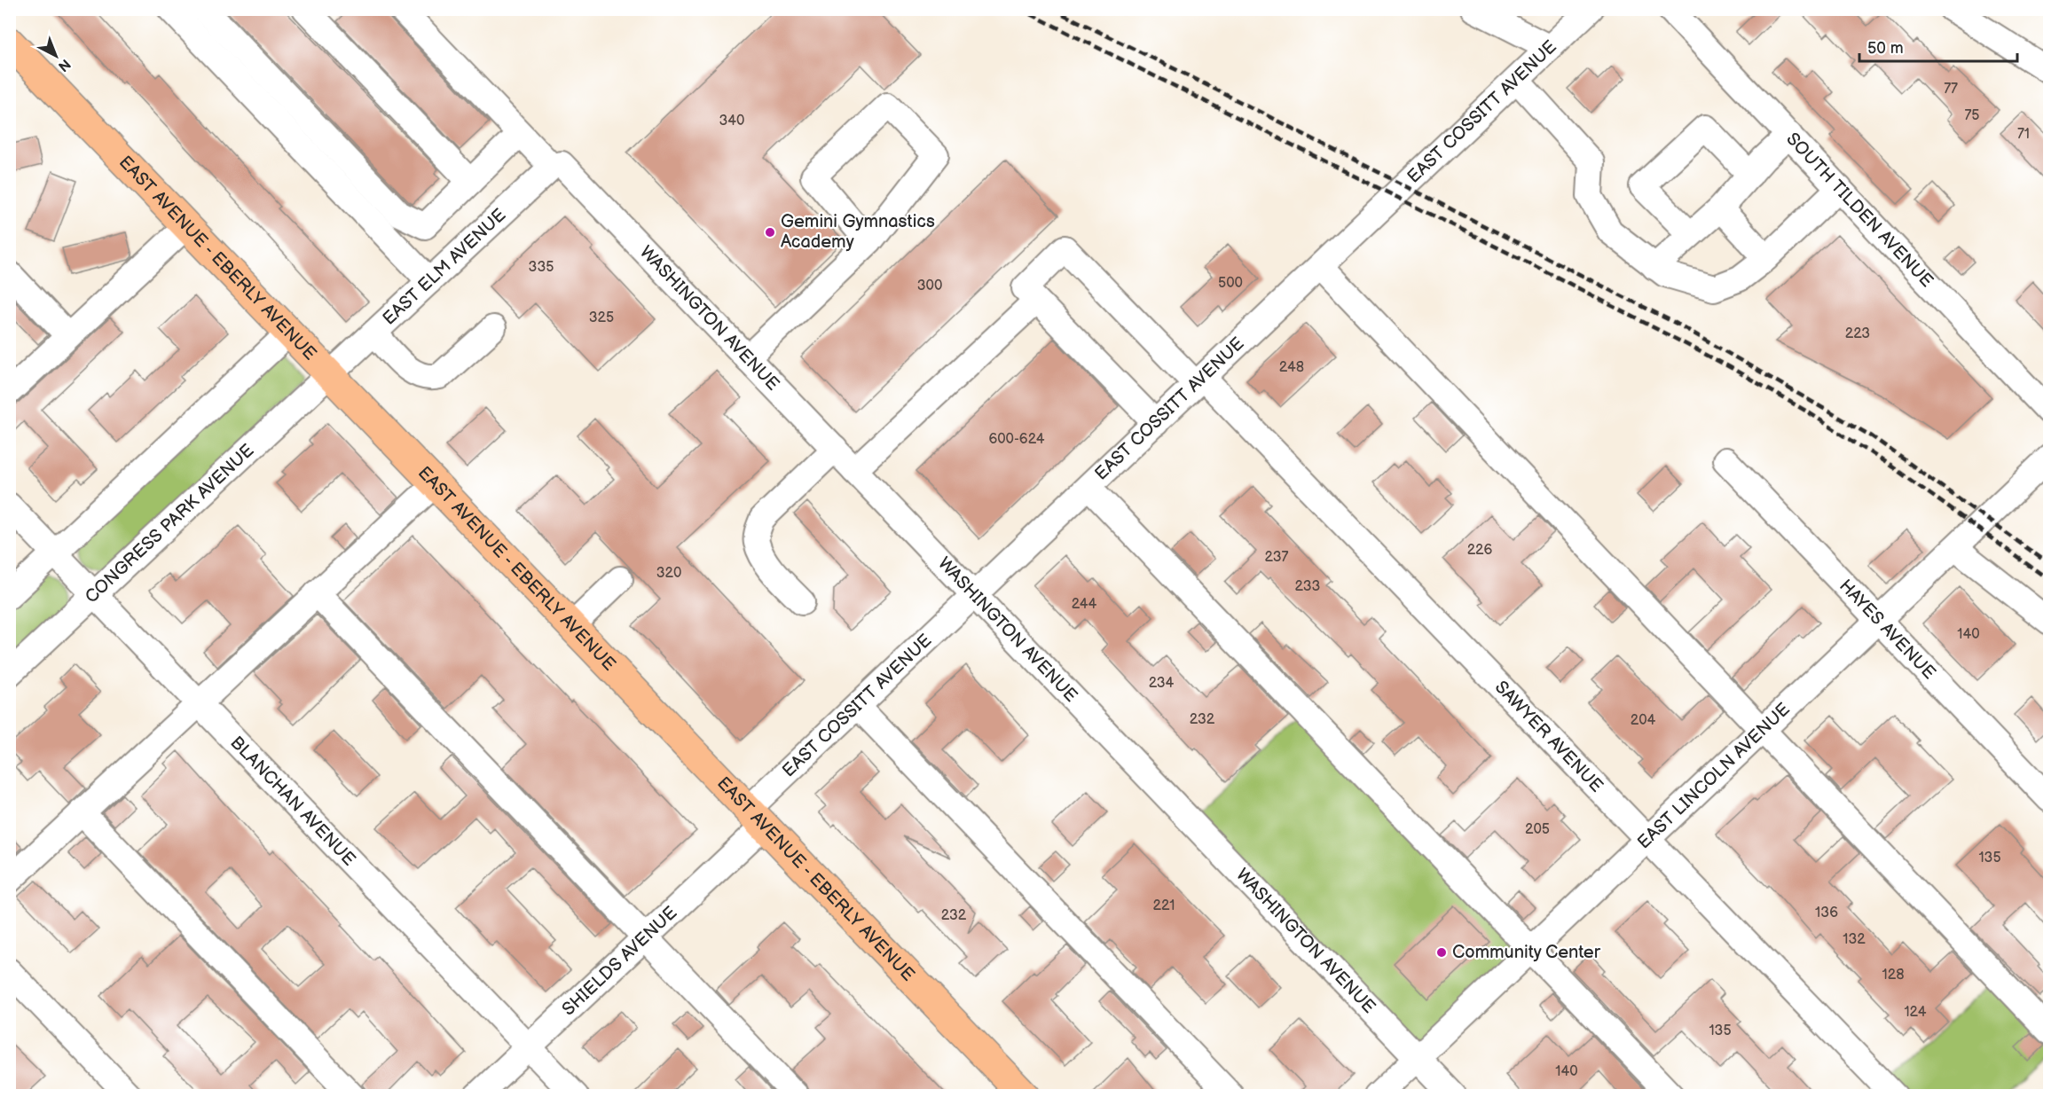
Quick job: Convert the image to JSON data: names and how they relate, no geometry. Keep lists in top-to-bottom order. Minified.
{"streets":{"main road":["EAST AVENUE - EBERLY AVENUE"],"street":["EAST COSSITT AVENUE","SOUTH TILDEN AVENUE","EAST ELM AVENUE","WASHINGTON AVENUE","CONGRESS PARK AVENUE","HAYES AVENUE","SAWYER AVENUE","EAST LINCOLN AVENUE","BLANCHAN AVENUE","SHIELDS AVENUE"]},"crossings":[["EAST COSSITT AVENUE","EAST AVENUE - EBERLY AVENUE"],["EAST COSSITT AVENUE","WASHINGTON AVENUE"],["EAST COSSITT AVENUE","SAWYER AVENUE"],["EAST COSSITT AVENUE","SHIELDS AVENUE"],["EAST AVENUE - EBERLY AVENUE","EAST ELM AVENUE"],["EAST AVENUE - EBERLY AVENUE","CONGRESS PARK AVENUE"],["EAST AVENUE - EBERLY AVENUE","SHIELDS AVENUE"],["EAST ELM AVENUE","WASHINGTON AVENUE"],["EAST ELM AVENUE","CONGRESS PARK AVENUE"],["WASHINGTON AVENUE","EAST LINCOLN AVENUE"],["CONGRESS PARK AVENUE","BLANCHAN AVENUE"],["HAYES AVENUE","EAST LINCOLN AVENUE"],["SAWYER AVENUE","EAST LINCOLN AVENUE"],["BLANCHAN AVENUE","SHIELDS AVENUE"]],"places":["Gemini Gymnastics Academy","Community Center"],"house_numbers":["77","75","340","71","335","500","300","325","223","248","600-624","226","237","320","233","244","140","234","232","204","205","135","221","136","232","132","128","124","135","140"],"scale_bar":"50 m","north":"bottom right"}
